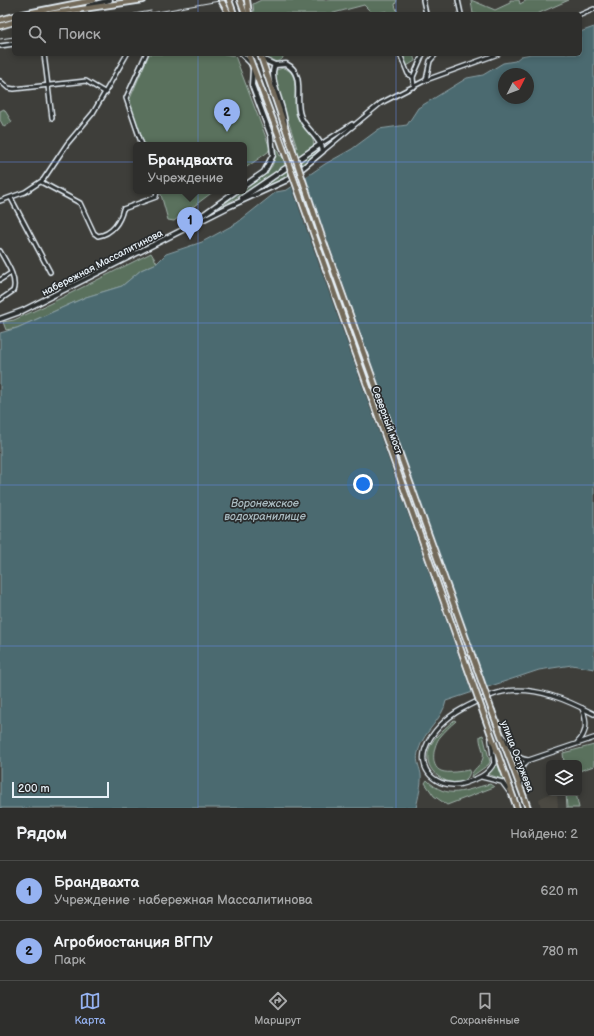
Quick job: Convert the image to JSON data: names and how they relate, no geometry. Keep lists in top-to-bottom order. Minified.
{"streets":{"main road":["набережная Массалитинова","Северный мост","улица Остужева"]},"crossings":[["Северный мост","улица Остужева"]],"water":["Воронежское водохранилище"],"scale_bar":"200 m","north":"top right","page":{"search":"Поиск","pins":["2","1"],"popup":["Брандвахта","Учреждение"],"scale":"200 m","heading":["Рядом","Найдено: 2"],"list":[{"mark":"1","name":"Брандвахта","note":"Учреждение · набережная Массалитинова","value":"620 m"},{"mark":"2","name":"Агробиостанция ВГПУ","note":"Парк","value":"780 m"}],"nav":["Карта","Маршрут","Сохранённые"]}}
